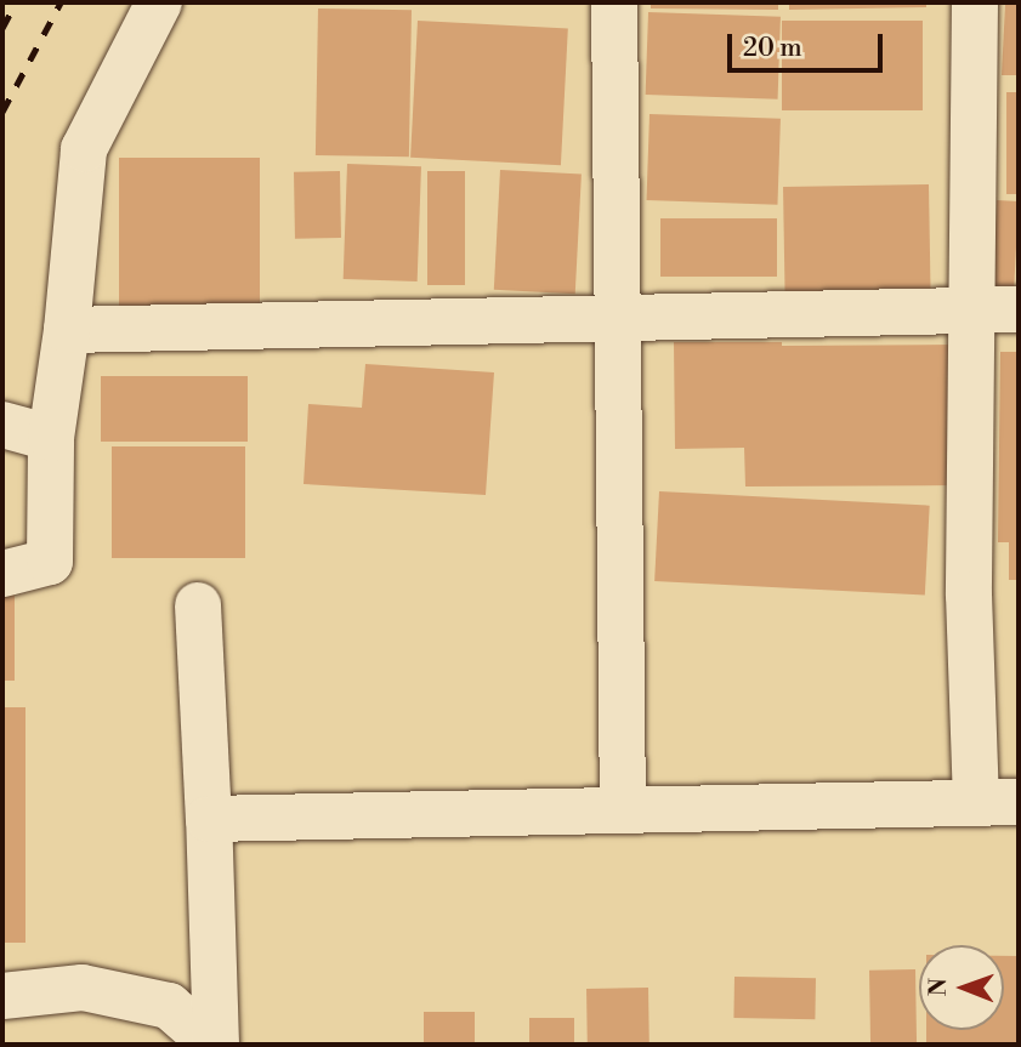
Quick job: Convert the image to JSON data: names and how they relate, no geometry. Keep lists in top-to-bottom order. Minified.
{"scale_bar":"20 m","north":"left"}
